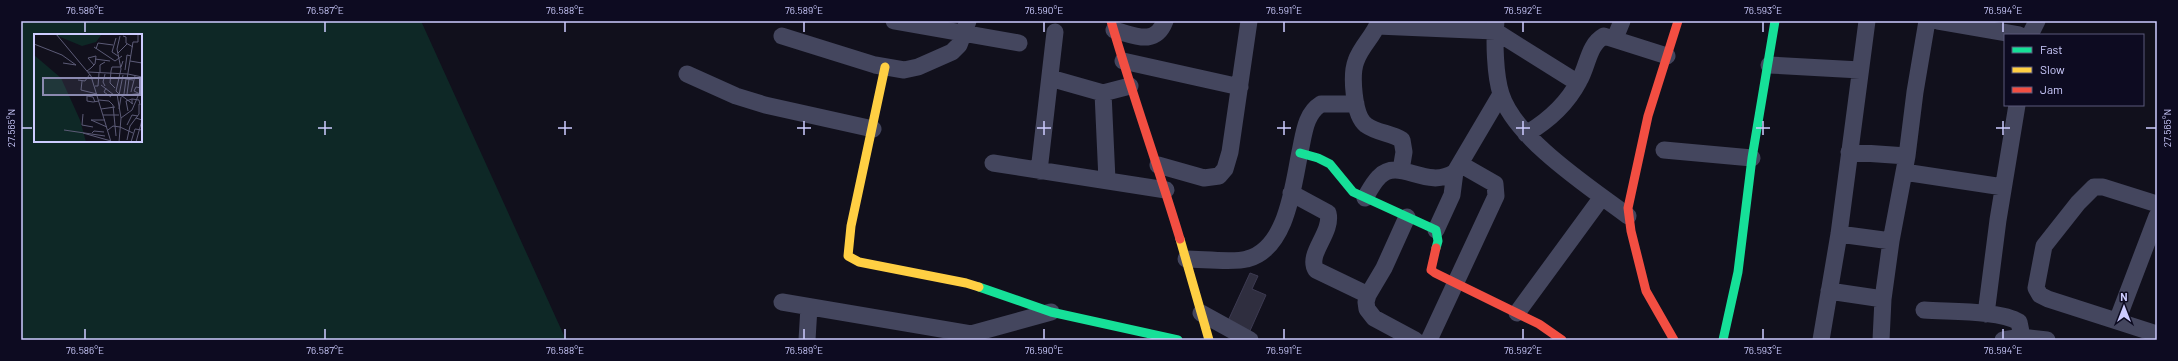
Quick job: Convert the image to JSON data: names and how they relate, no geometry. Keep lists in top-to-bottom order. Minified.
{"legend":["Fast","Slow","Jam"],"north":"top","coordinates":["76.586°E","76.587°E","76.588°E","76.589°E","76.590°E","76.591°E","76.592°E","76.593°E","76.594°E","27.565°N"]}
